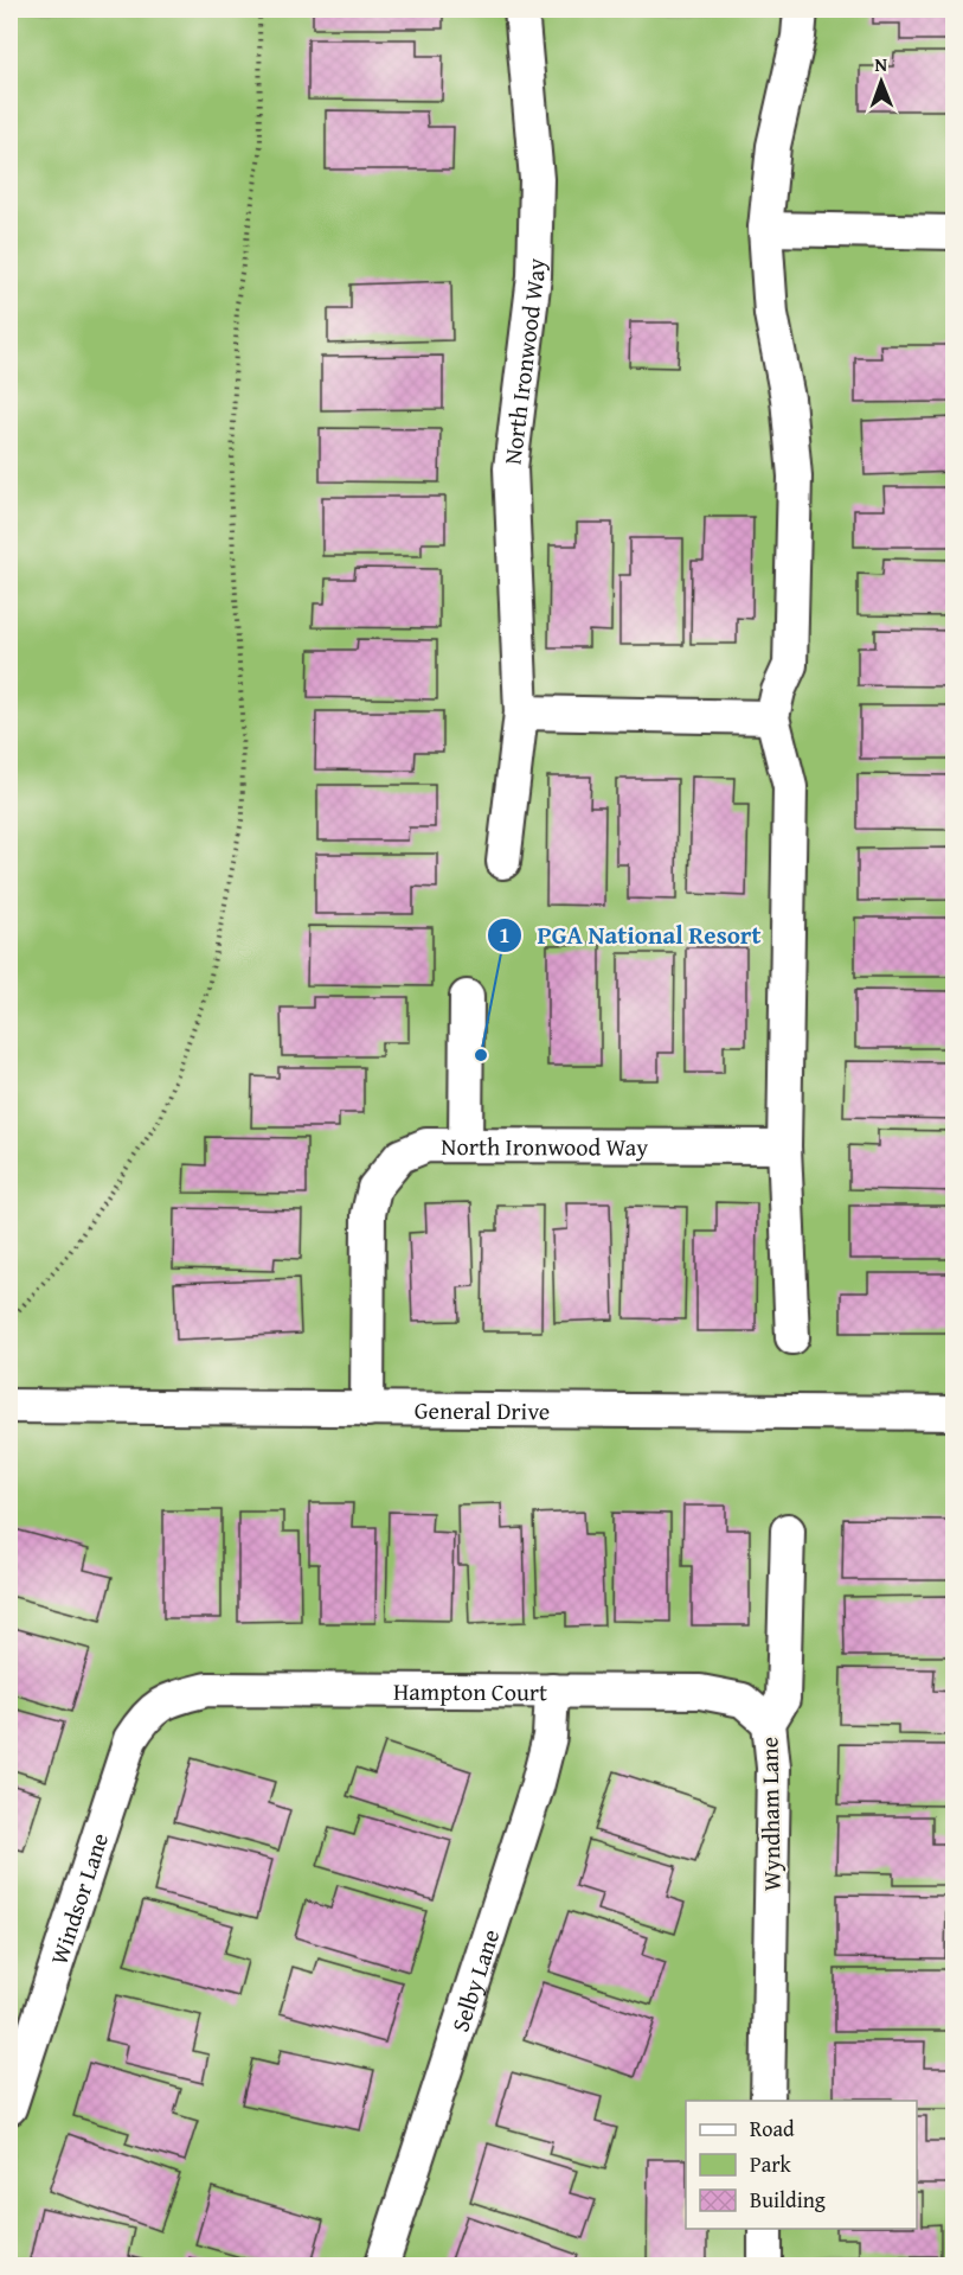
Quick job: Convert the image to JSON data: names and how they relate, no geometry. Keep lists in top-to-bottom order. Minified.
{"streets":{"street":["North Ironwood Way","General Drive","Hampton Court","Wyndham Lane","Windsor Lane","Selby Lane"]},"crossings":[["North Ironwood Way","General Drive"],["Hampton Court","Wyndham Lane"],["Hampton Court","Windsor Lane"],["Hampton Court","Selby Lane"]],"places":["PGA National Resort"],"legend":["Road","Park","Building"],"north":"top"}
